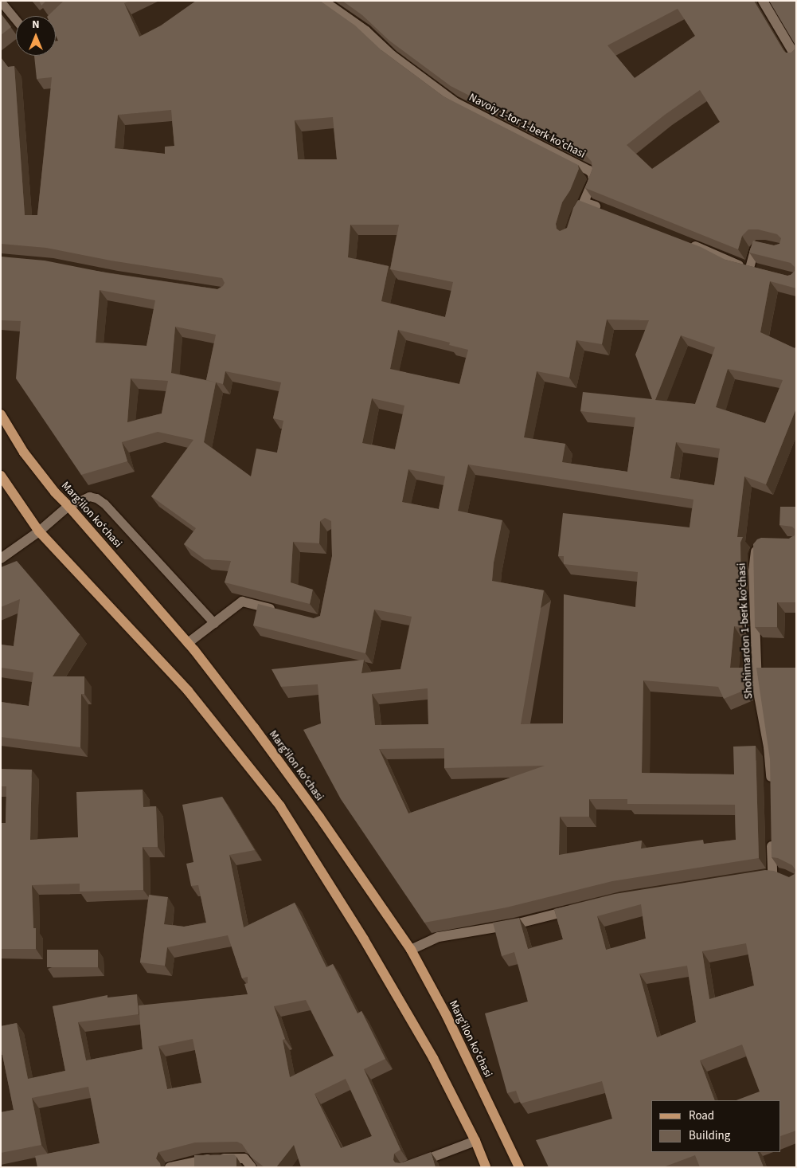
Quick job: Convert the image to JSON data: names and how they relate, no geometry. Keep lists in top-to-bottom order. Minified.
{"streets":{"main road":["Margʻilon koʻchasi"],"street":["Navoiy 1-tor 1-berk koʻchasi","Shohimardon 1-berk koʻchasi"]},"legend":["Road","Building"],"north":"top"}
